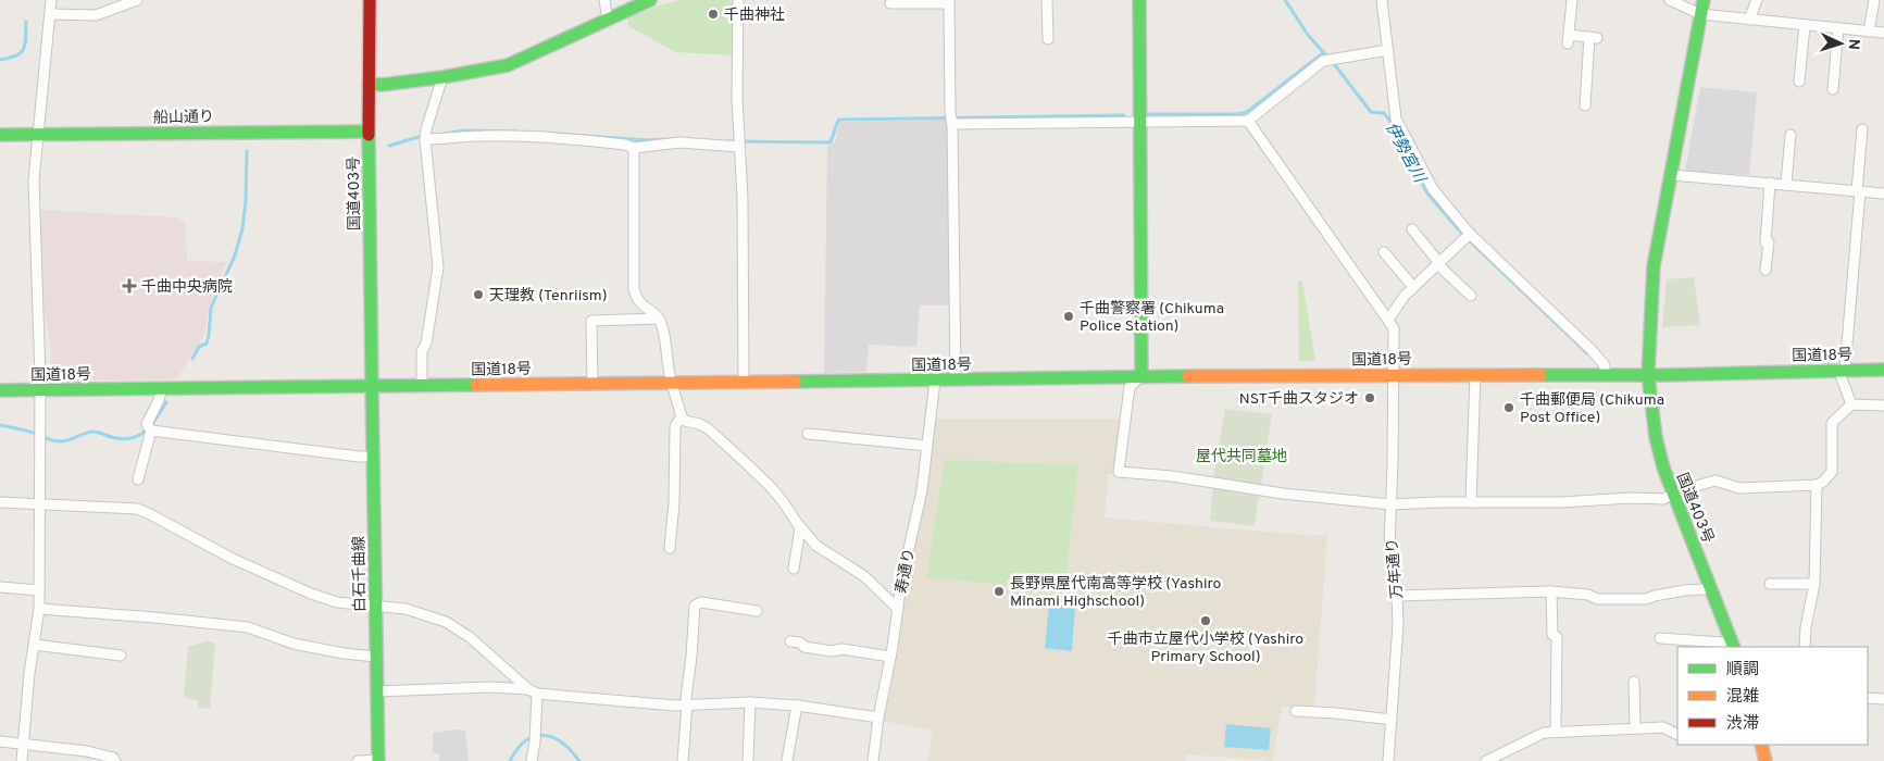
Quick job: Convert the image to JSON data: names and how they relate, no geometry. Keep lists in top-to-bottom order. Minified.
{"streets":{"main road":["船山通り","国道403号","国道18号","白石千曲線"],"street":["万年通り","寿通り"]},"crossings":[["船山通り","国道403号"],["国道403号","国道18号"],["国道403号","白石千曲線"],["国道18号","万年通り"],["国道18号","寿通り"],["国道18号","白石千曲線"]],"water":["伊勢宮川"],"parks":["屋代共同墓地"],"places":{"other":["千曲神社","天理教 (Tenriism)","千曲警察署 (Chikuma Police Station)","NST千曲スタジオ","千曲郵便局 (Chikuma Post Office)","長野県屋代南高等学校 (Yashiro Minami Highschool)","千曲市立屋代小学校 (Yashiro Primary School)"],"health":["千曲中央病院"]},"legend":["順調","混雑","渋滞"],"north":"right"}
